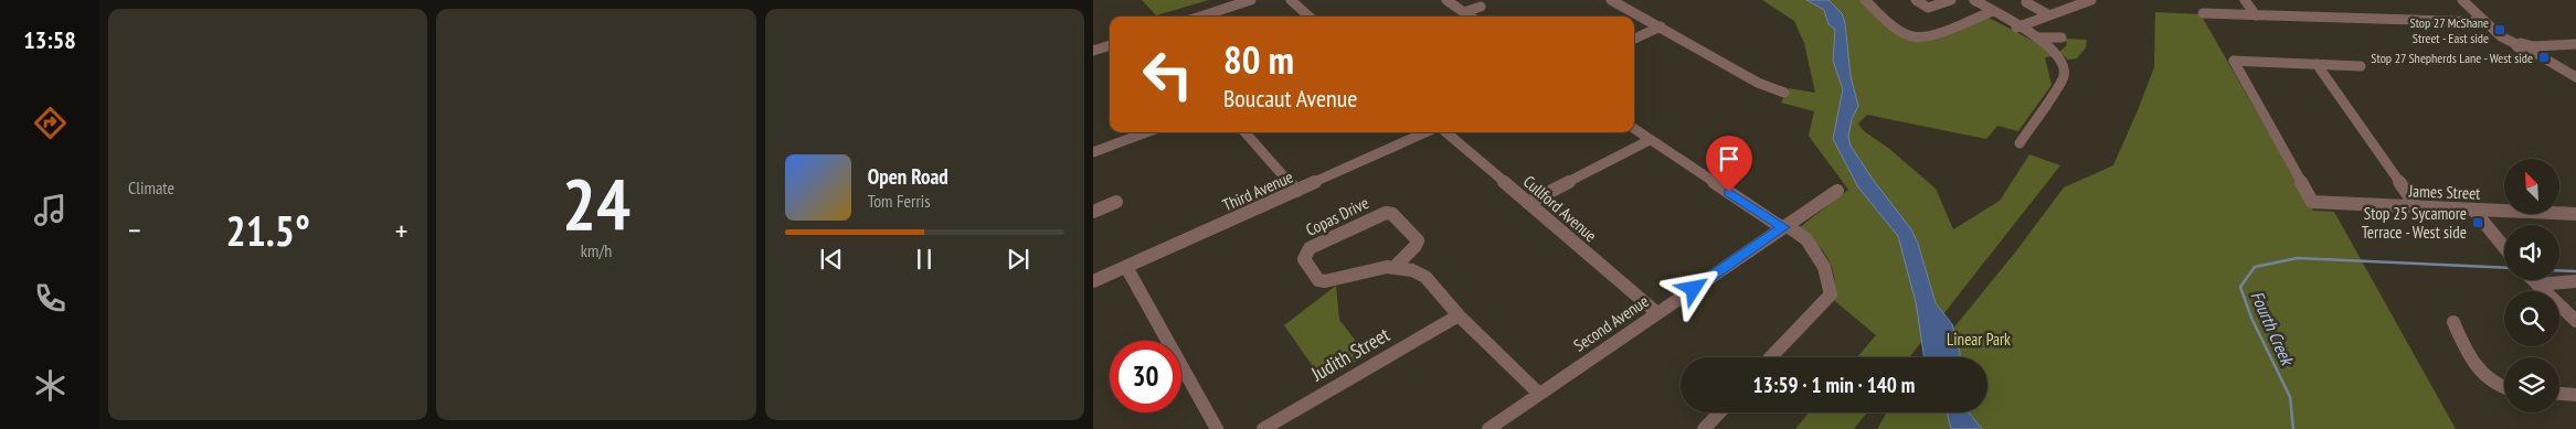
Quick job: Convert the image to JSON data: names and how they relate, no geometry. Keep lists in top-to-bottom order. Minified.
{"streets":{"street":["Third Avenue","James Street","Cullford Avenue","Copas Drive","Second Avenue","Judith Street"]},"crossings":[["Cullford Avenue","Second Avenue"],["Copas Drive","Second Avenue"],["Copas Drive","Judith Street"]],"water":["Fourth Creek"],"parks":["Linear Park"],"places":{"transit":["Stop 27 McShane Street - East side","Stop 27 Shepherds Lane - West side","Stop 25 Sycamore Terrace - West side"]},"north":"top left","page":{"tabs":"13:58","tile":["Climate",["24","km/h"]],"turn":["80 m","Boucaut Avenue"],"song":["Open Road","Tom Ferris"],"heat":["−","21.5°","+"],"limit":"30","trip":"13:59 · 1 min · 140 m"}}
